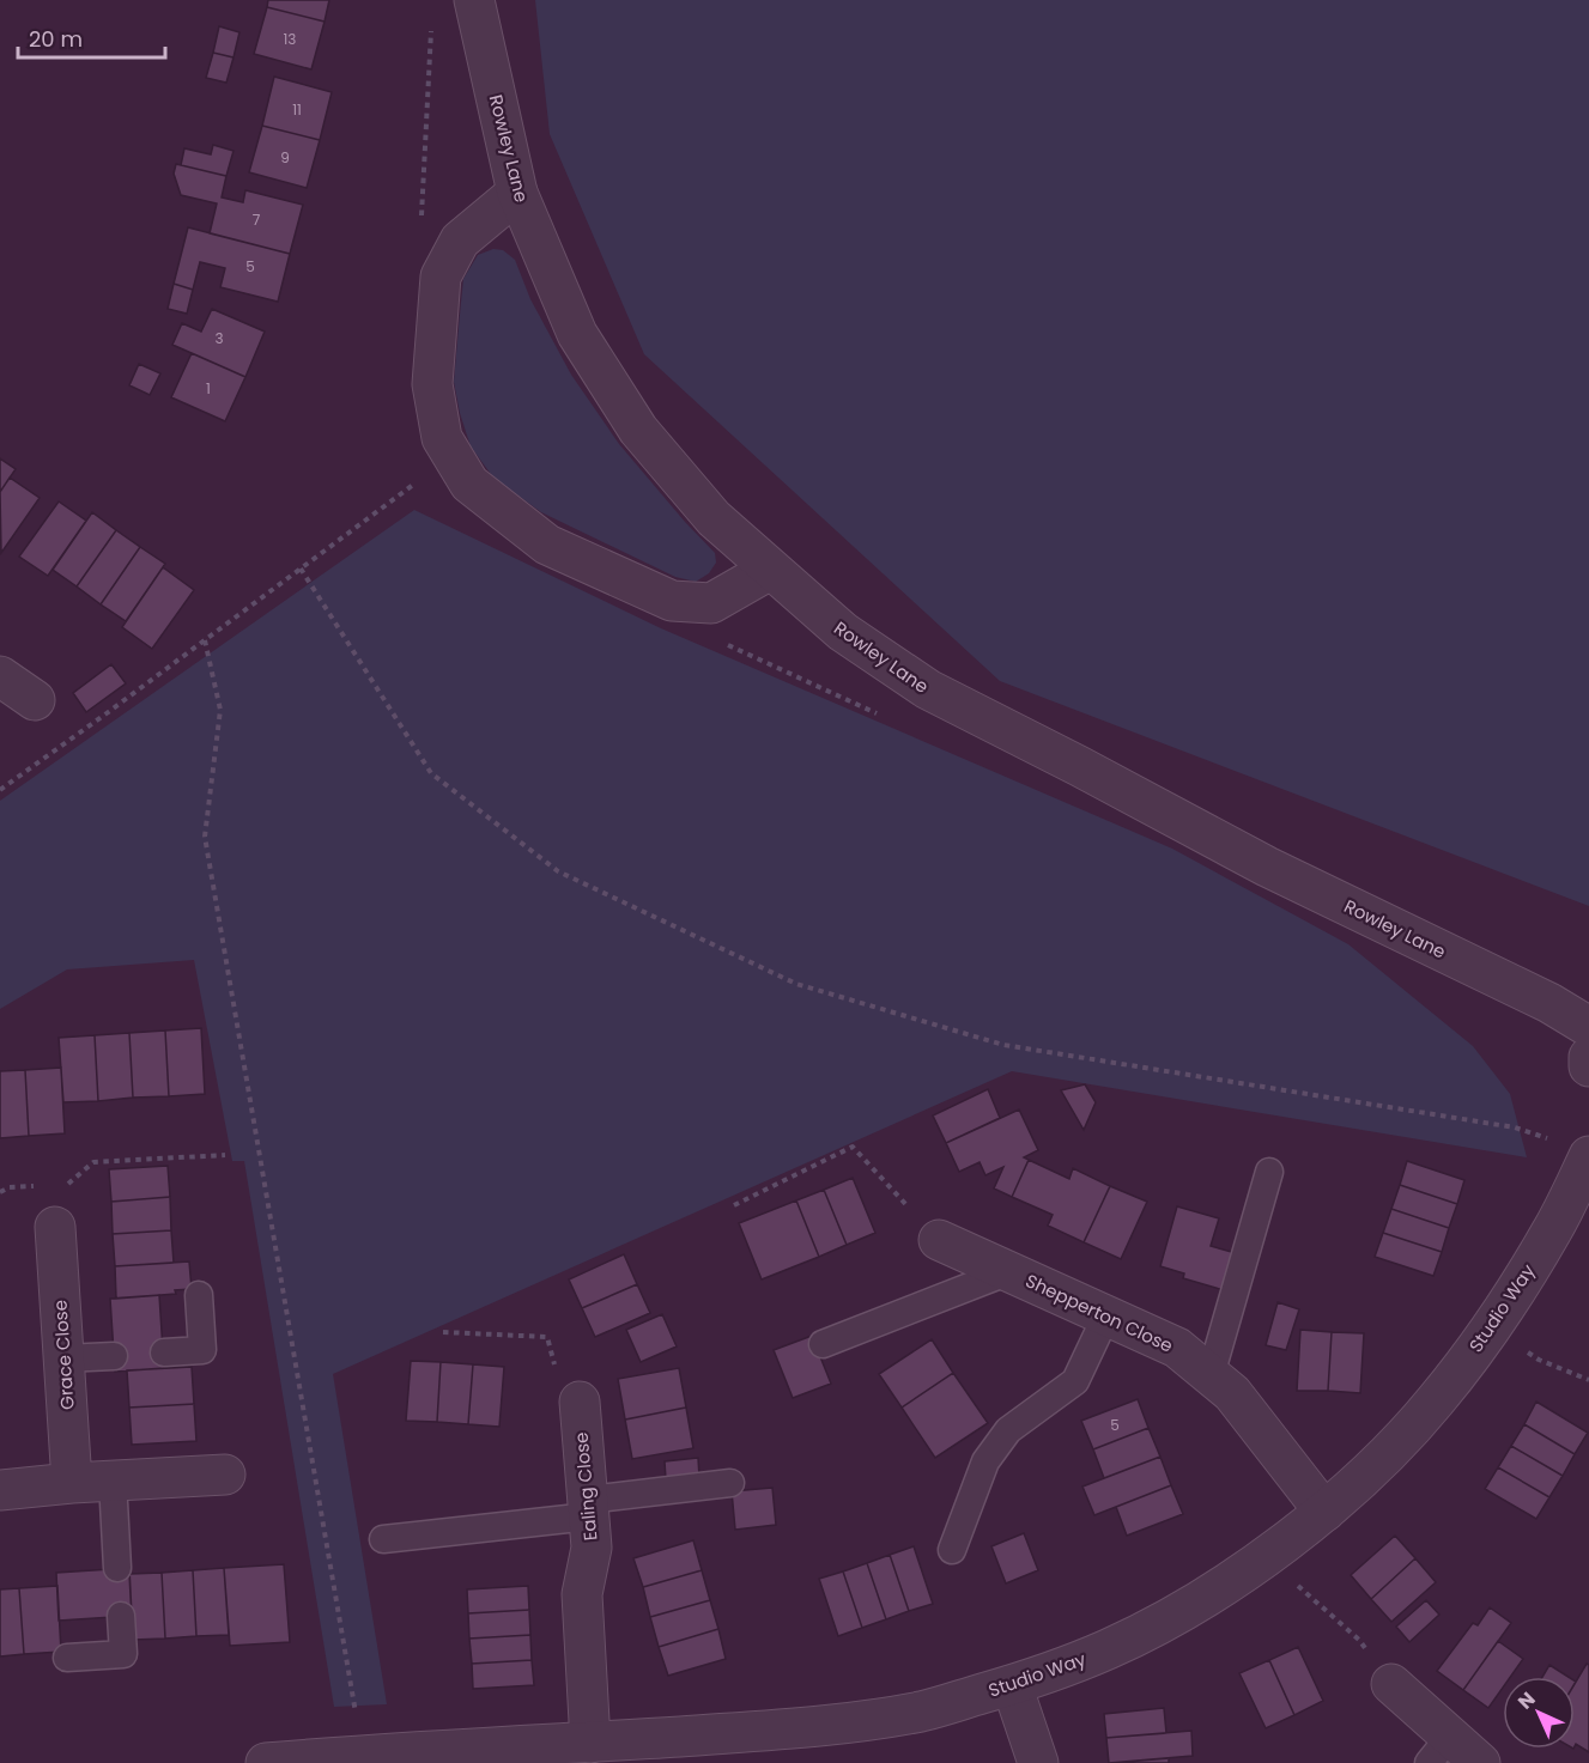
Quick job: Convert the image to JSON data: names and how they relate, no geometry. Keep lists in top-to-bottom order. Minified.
{"streets":{"street":["Rowley Lane","Studio Way","Shepperton Close","Grace Close","Ealing Close"]},"crossings":[["Studio Way","Shepperton Close"],["Studio Way","Ealing Close"]],"house_numbers":["13","11","9","7","5","3","1","5"],"scale_bar":"20 m","north":"top left"}
